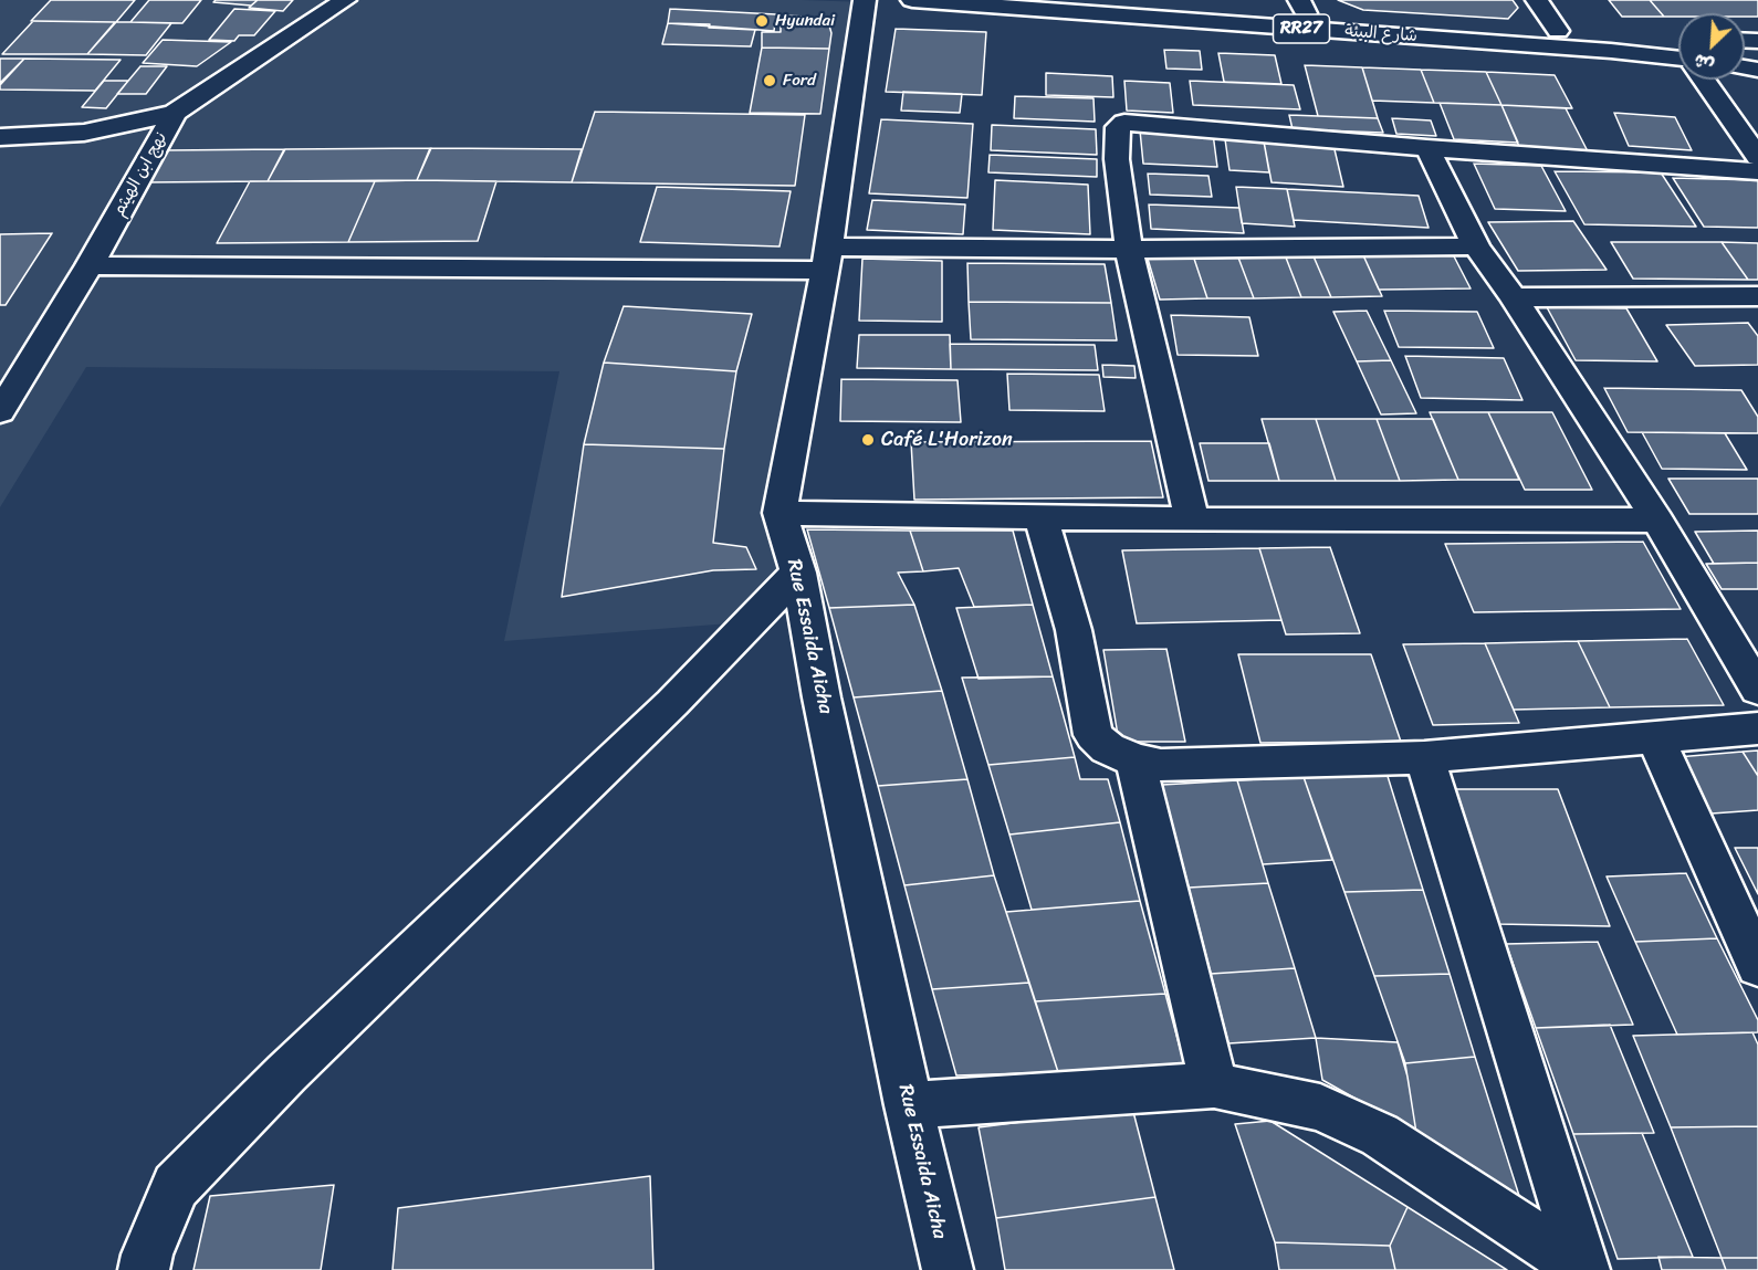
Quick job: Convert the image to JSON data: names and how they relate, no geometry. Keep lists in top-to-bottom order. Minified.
{"streets":{"street":["RR27","شارع البيئة","نهج ابن الهيثم","Rue Essaida Aicha"]},"places":["Hyundai","Ford","Café L'Horizon"],"north":"bottom left"}
